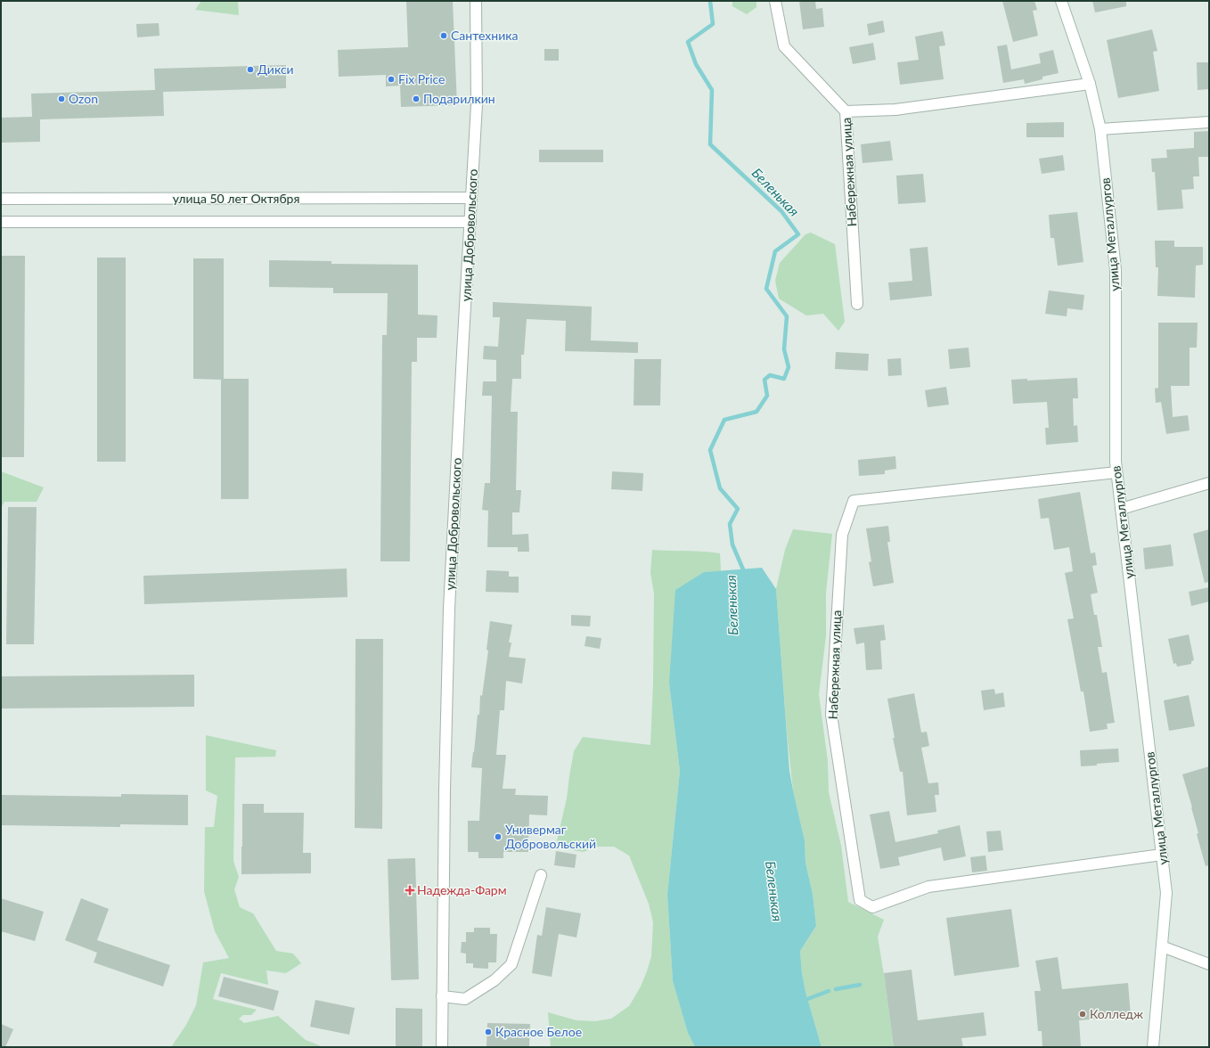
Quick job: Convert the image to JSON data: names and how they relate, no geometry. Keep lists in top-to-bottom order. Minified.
{"streets":{"street":["Набережная улица","улица 50 лет Октября","улица Металлургов","улица Добровольского"]},"crossings":[["Набережная улица","улица Металлургов"],["улица 50 лет Октября","улица Добровольского"]],"water":["Беленькая"],"places":{"other":["Сантехника","Дикси","Fix Price","Ozon","Подарилкин","Универмаг Добровольский","Колледж","Красное Белое"],"health":["Надежда-Фарм"]}}
